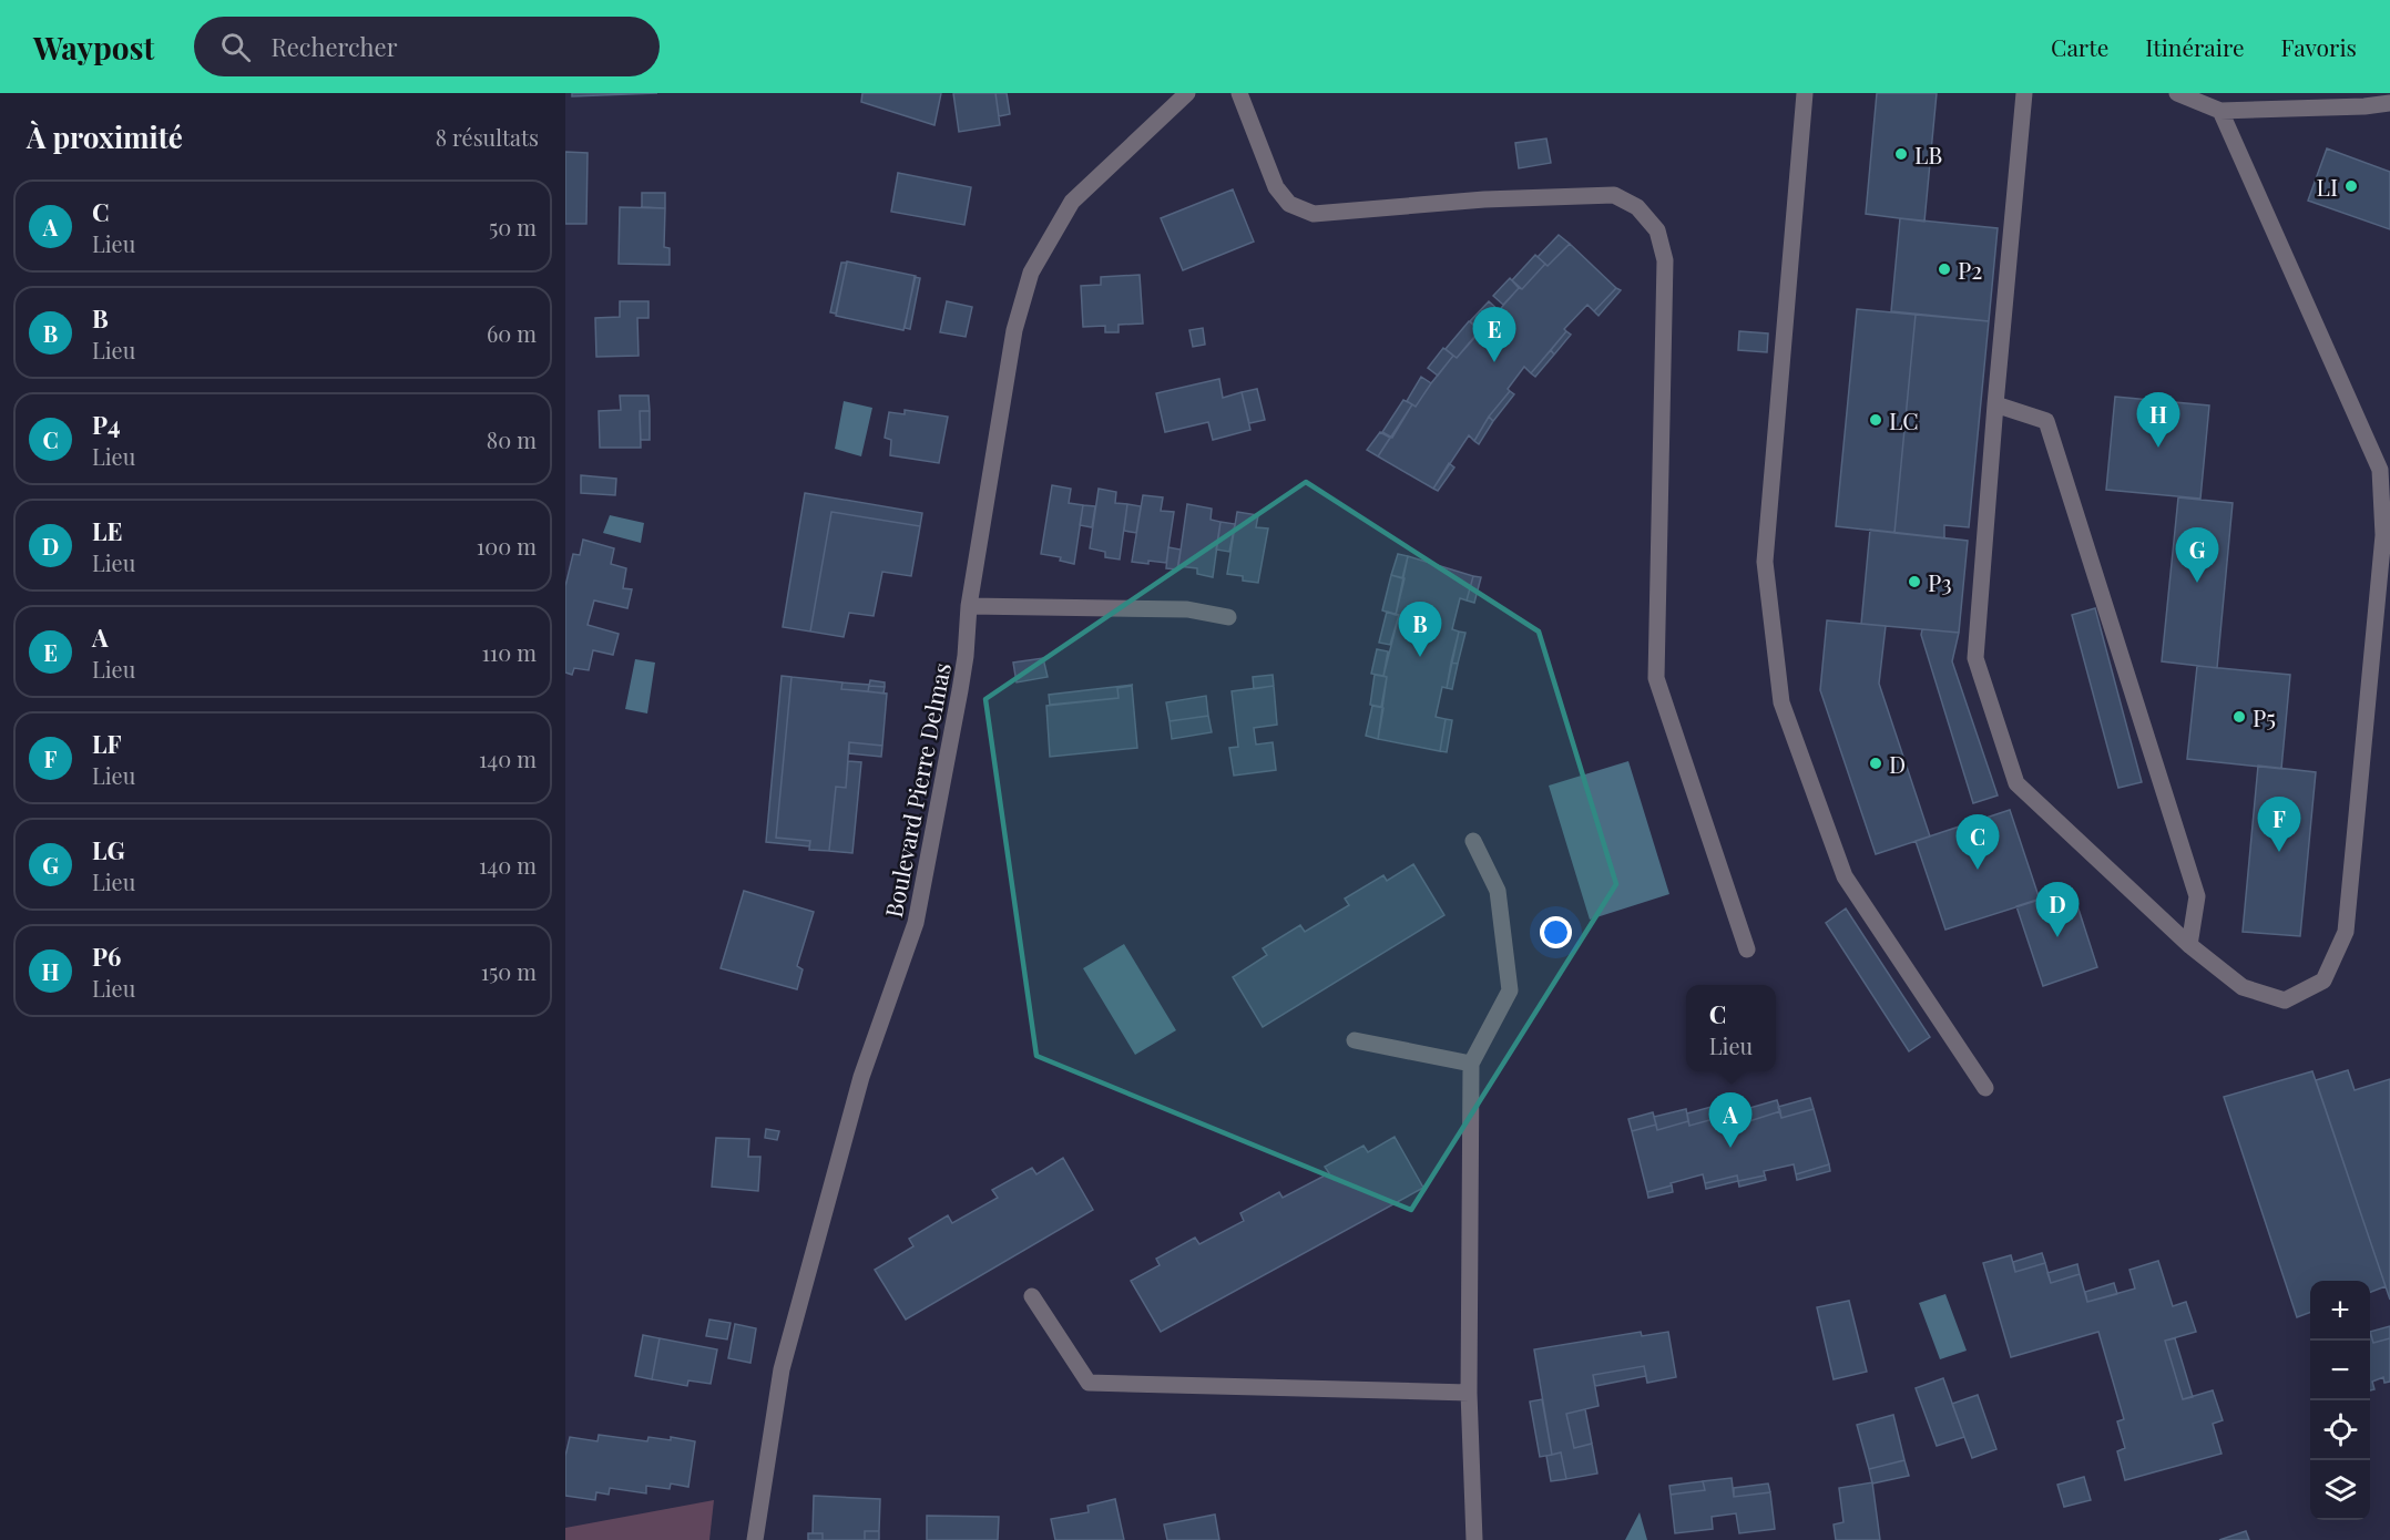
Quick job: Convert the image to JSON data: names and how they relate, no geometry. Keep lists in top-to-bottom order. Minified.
{"streets":{"street":["Boulevard Pierre Delmas"]},"places":["LB","LI","P2","LC","P3","P5","D"],"page":{"header":"Waypost","search":"Rechercher","nav":["Carte","Itinéraire","Favoris"],"heading":["À proximité","8 résultats"],"list":[{"mark":"A","name":"C","note":"Lieu","value":"50 m"},{"mark":"B","name":"B","note":"Lieu","value":"60 m"},{"mark":"C","name":"P4","note":"Lieu","value":"80 m"},{"mark":"D","name":"LE","note":"Lieu","value":"100 m"},{"mark":"E","name":"A","note":"Lieu","value":"110 m"},{"mark":"F","name":"LF","note":"Lieu","value":"140 m"},{"mark":"G","name":"LG","note":"Lieu","value":"140 m"},{"mark":"H","name":"P6","note":"Lieu","value":"150 m"}],"pins":["E","H","G","B","F","C","D","A"],"popup":["C","Lieu"],"map_buttons":["+","−"]}}
